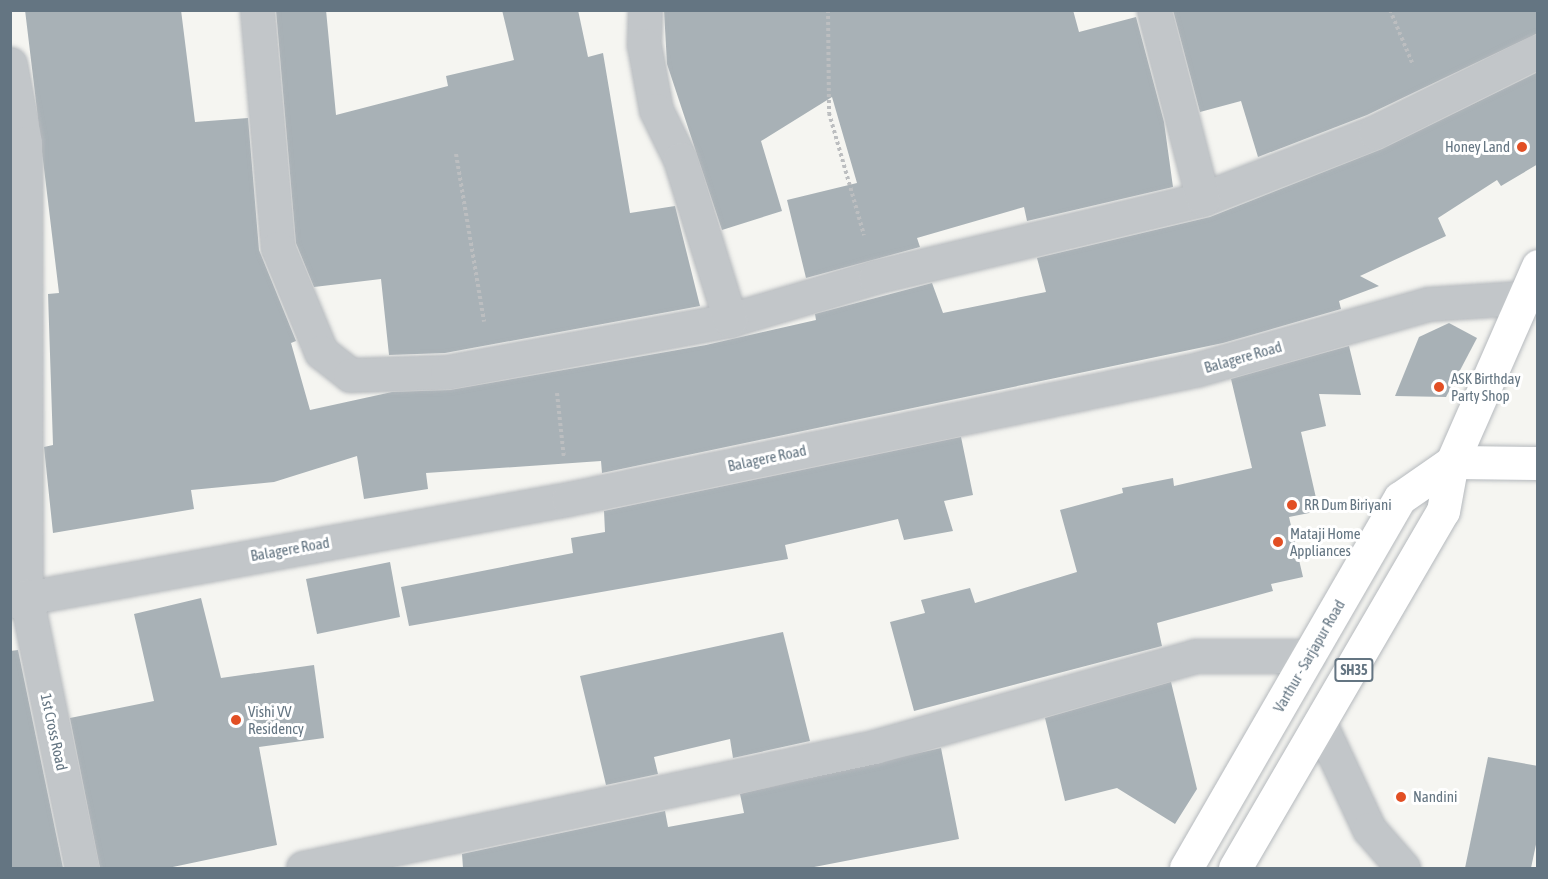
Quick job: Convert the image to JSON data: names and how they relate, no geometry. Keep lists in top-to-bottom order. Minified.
{"streets":{"main road":["Varthur - Sarjapur Road","SH35"],"street":["Balagere Road","1st Cross Road"]},"crossings":[["Balagere Road","SH35"],["Balagere Road","1st Cross Road"],["Varthur - Sarjapur Road","SH35"]],"places":["Honey Land","ASK Birthday Party Shop","RR Dum Biriyani","Mataji Home Appliances","Vishi VV Residency","Nandini"]}
